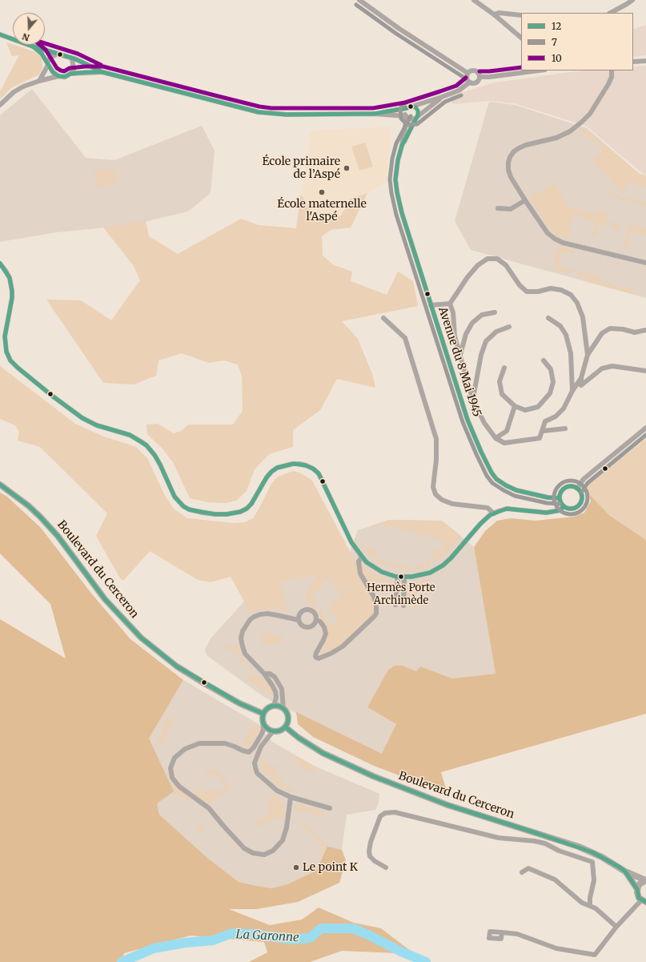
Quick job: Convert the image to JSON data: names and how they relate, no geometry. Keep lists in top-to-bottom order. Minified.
{"streets":{"main road":["Boulevard du Cerceron"],"street":["Avenue du 8 Mai 1945"]},"water":["La Garonne"],"places":["École primaire de l’Aspé","École maternelle l'Aspé","Hermès Porte Archimède","Le point K"],"lines":["transit line 7","transit line 12","transit line 10"],"legend":["12","7","10"],"north":"bottom"}
